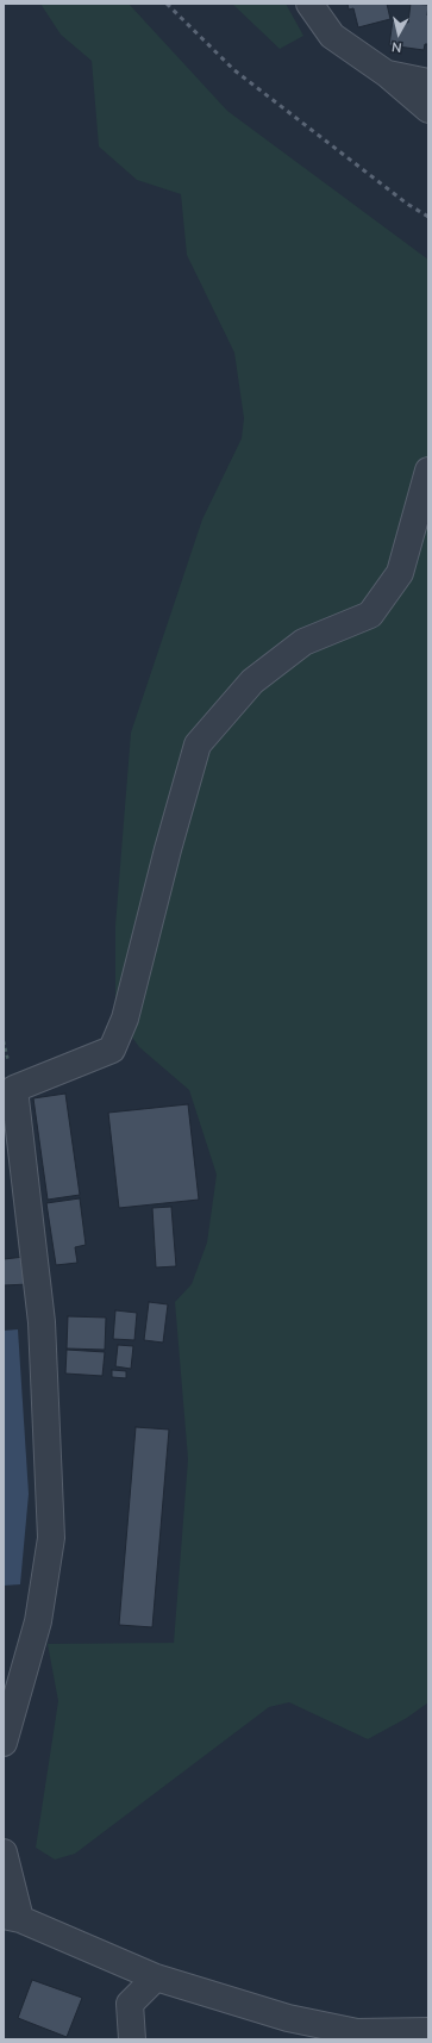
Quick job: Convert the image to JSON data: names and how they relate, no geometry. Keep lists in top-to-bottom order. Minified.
{"north":"bottom"}
